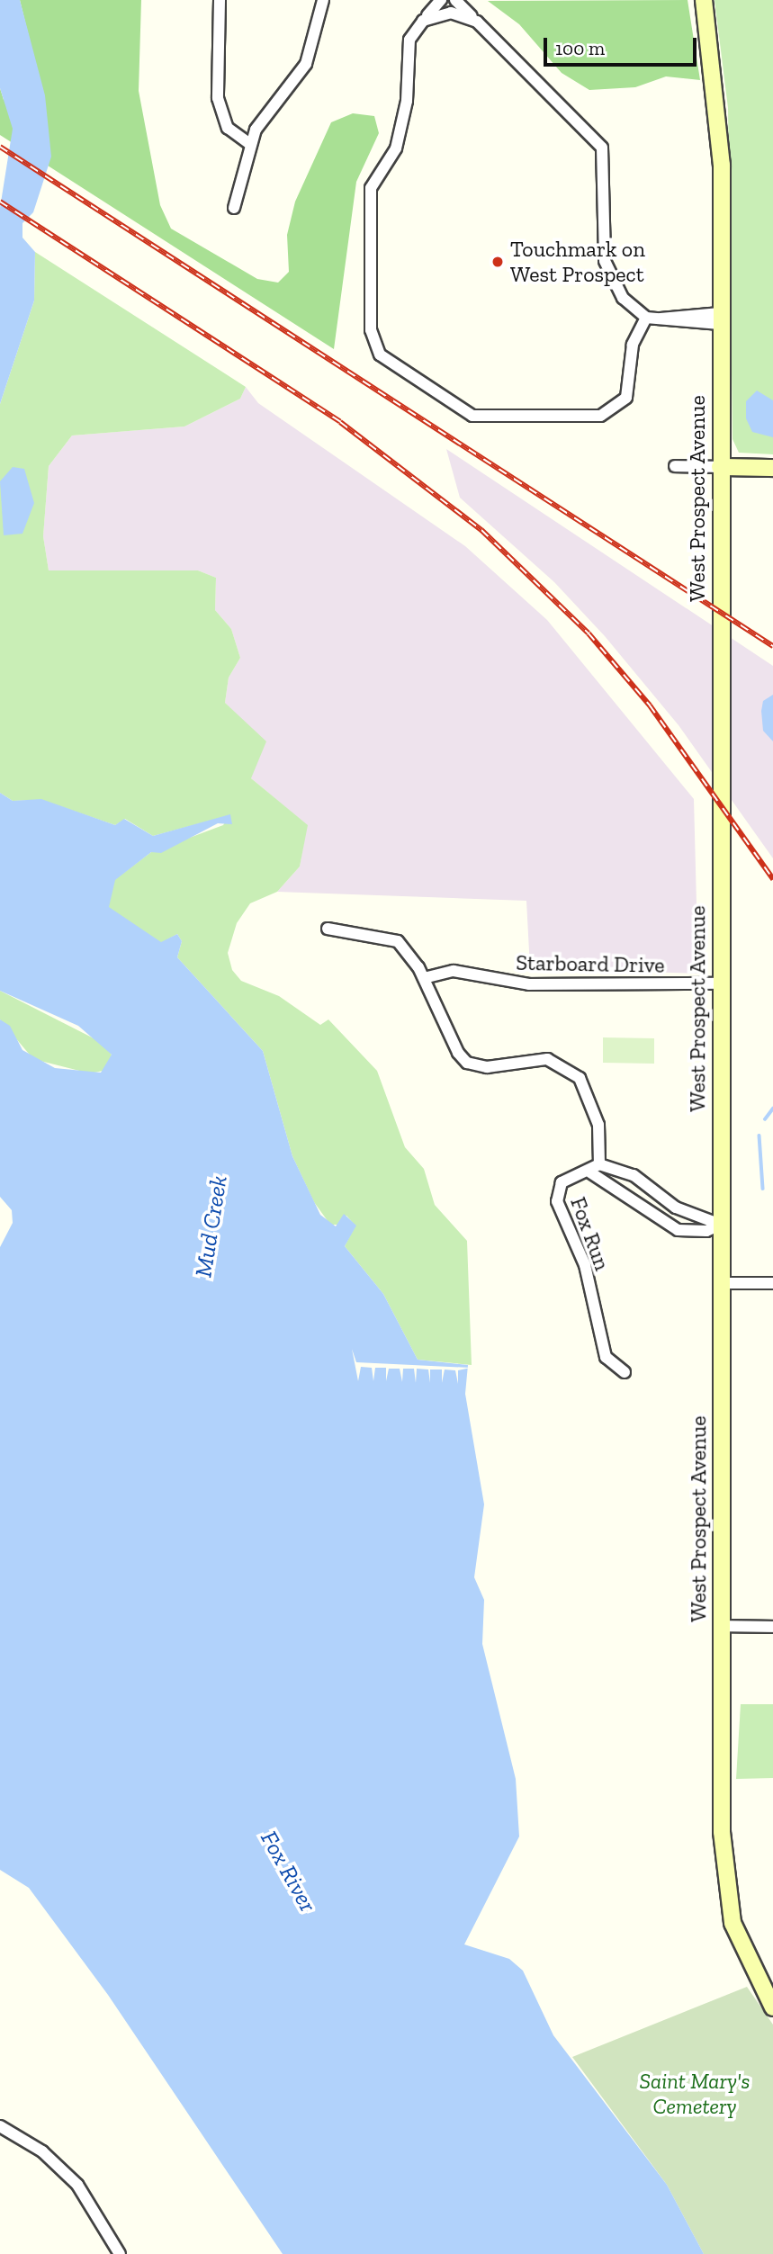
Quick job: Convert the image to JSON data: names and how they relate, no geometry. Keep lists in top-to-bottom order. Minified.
{"streets":{"main road":["West Prospect Avenue"],"street":["Starboard Drive","Fox Run"]},"crossings":[["West Prospect Avenue","Starboard Drive"],["Starboard Drive","Fox Run"]],"water":["Mud Creek","Fox River"],"parks":["Saint Mary's Cemetery"],"places":["Touchmark on West Prospect"],"scale_bar":"100 m"}
